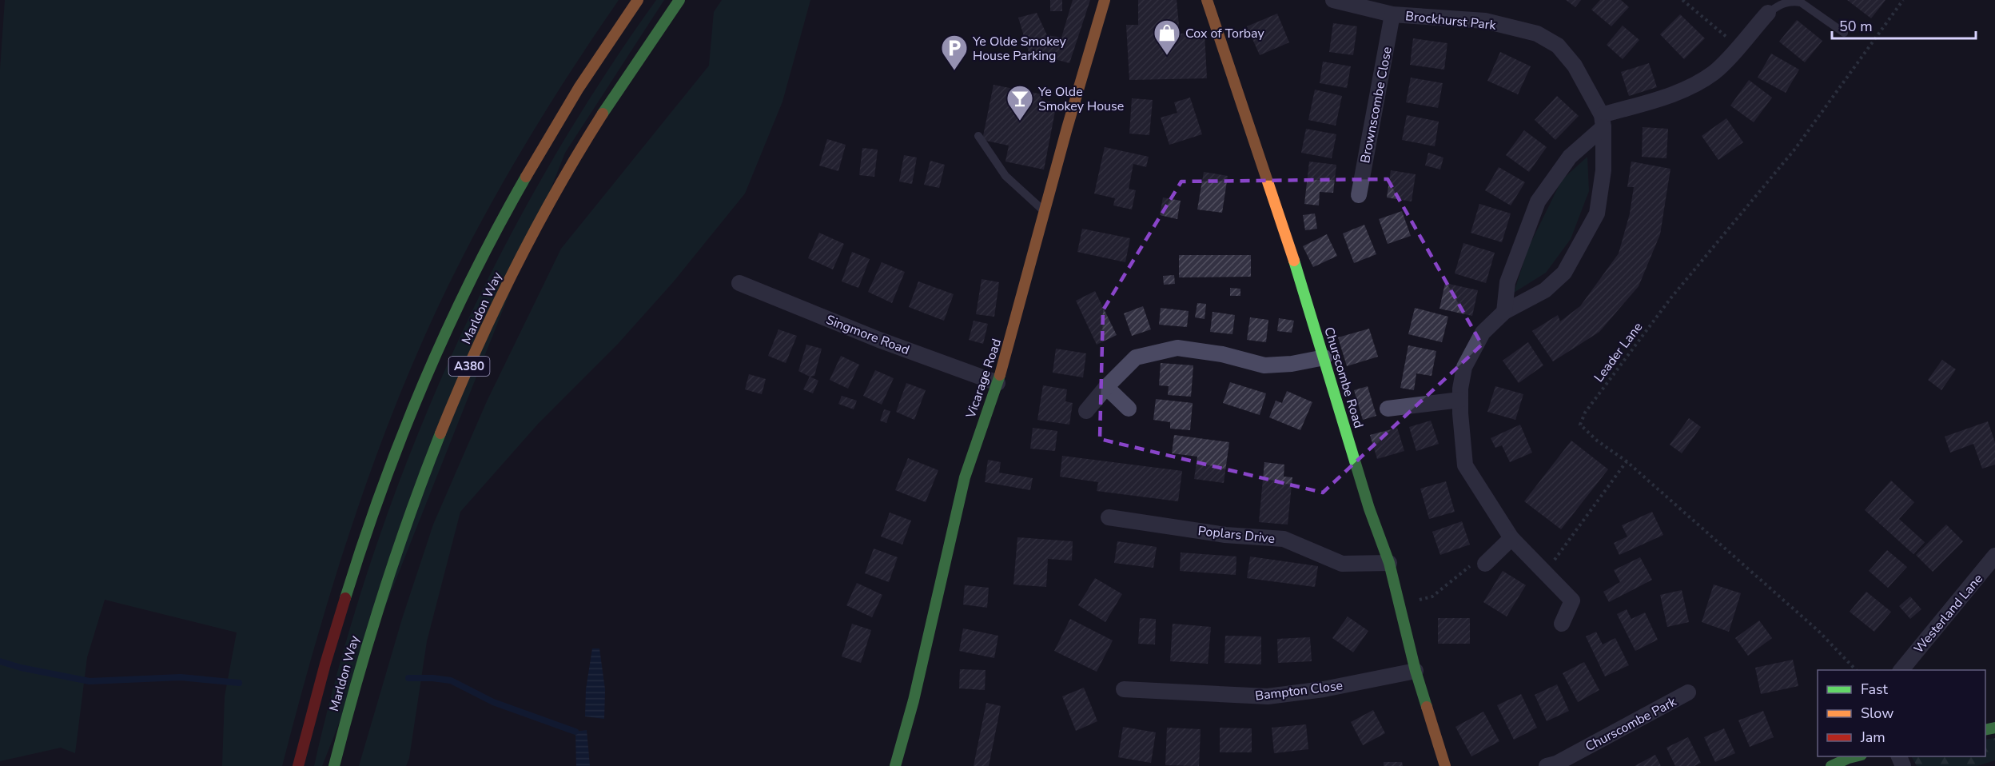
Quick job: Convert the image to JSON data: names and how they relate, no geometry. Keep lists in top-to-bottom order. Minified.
{"streets":{"main road":["Marldon Way","A380","Churscombe Road","Vicarage Road"],"street":["Brockhurst Park","Brownscombe Close","Singmore Road","Poplars Drive","Westerland Lane","Bampton Close","Churscombe Park"],"path":["Leader Lane"]},"crossings":[["Brockhurst Park","Brownscombe Close"],["Singmore Road","Vicarage Road"],["Churscombe Road","Poplars Drive"],["Churscombe Road","Bampton Close"]],"places":{"shop":["Cox of Torbay"],"parking":["Ye Olde Smokey House Parking"],"bar":["Ye Olde Smokey House"]},"legend":["Fast","Slow","Jam"],"scale_bar":"50 m"}
